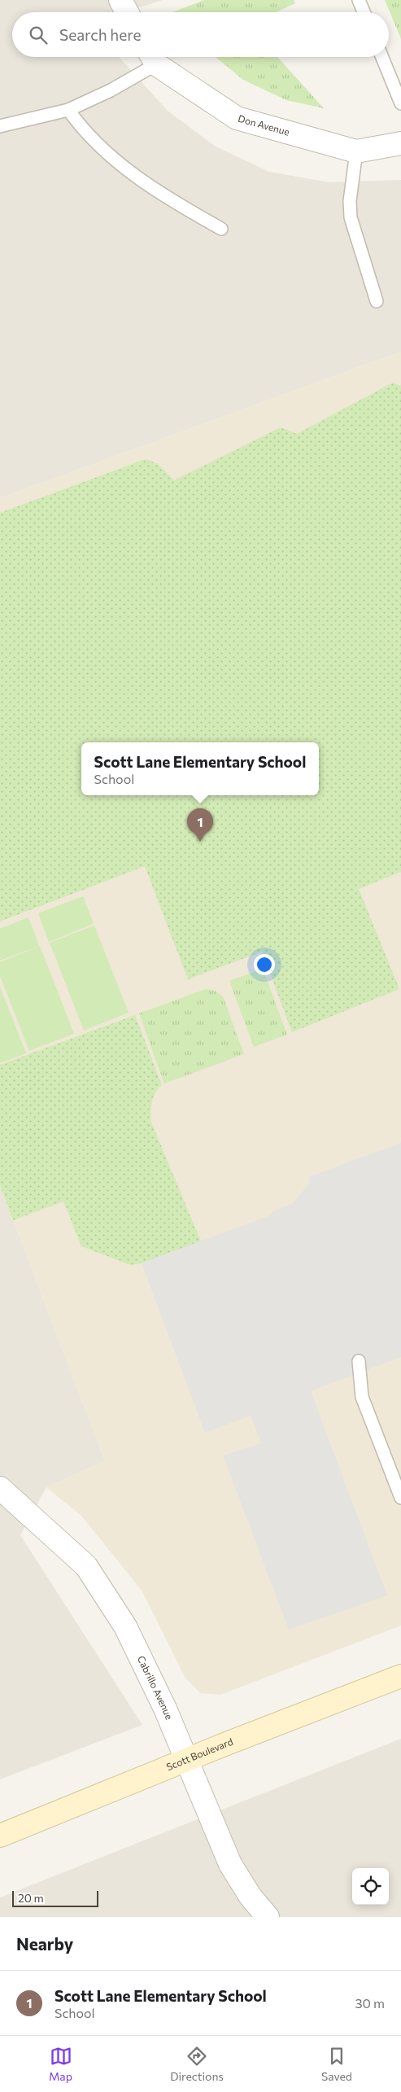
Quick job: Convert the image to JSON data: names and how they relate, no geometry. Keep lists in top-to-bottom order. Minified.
{"streets":{"main road":["Scott Boulevard"],"street":["Don Avenue","Cabrillo Avenue"]},"crossings":[["Cabrillo Avenue","Scott Boulevard"]],"scale_bar":"20 m","page":{"search":"Search here","popup":["Scott Lane Elementary School","School"],"pins":"1","scale":"20 m","heading":"Nearby","list":[{"mark":"1","name":"Scott Lane Elementary School","note":"School","value":"30 m"}],"nav":["Map","Directions","Saved"]}}
